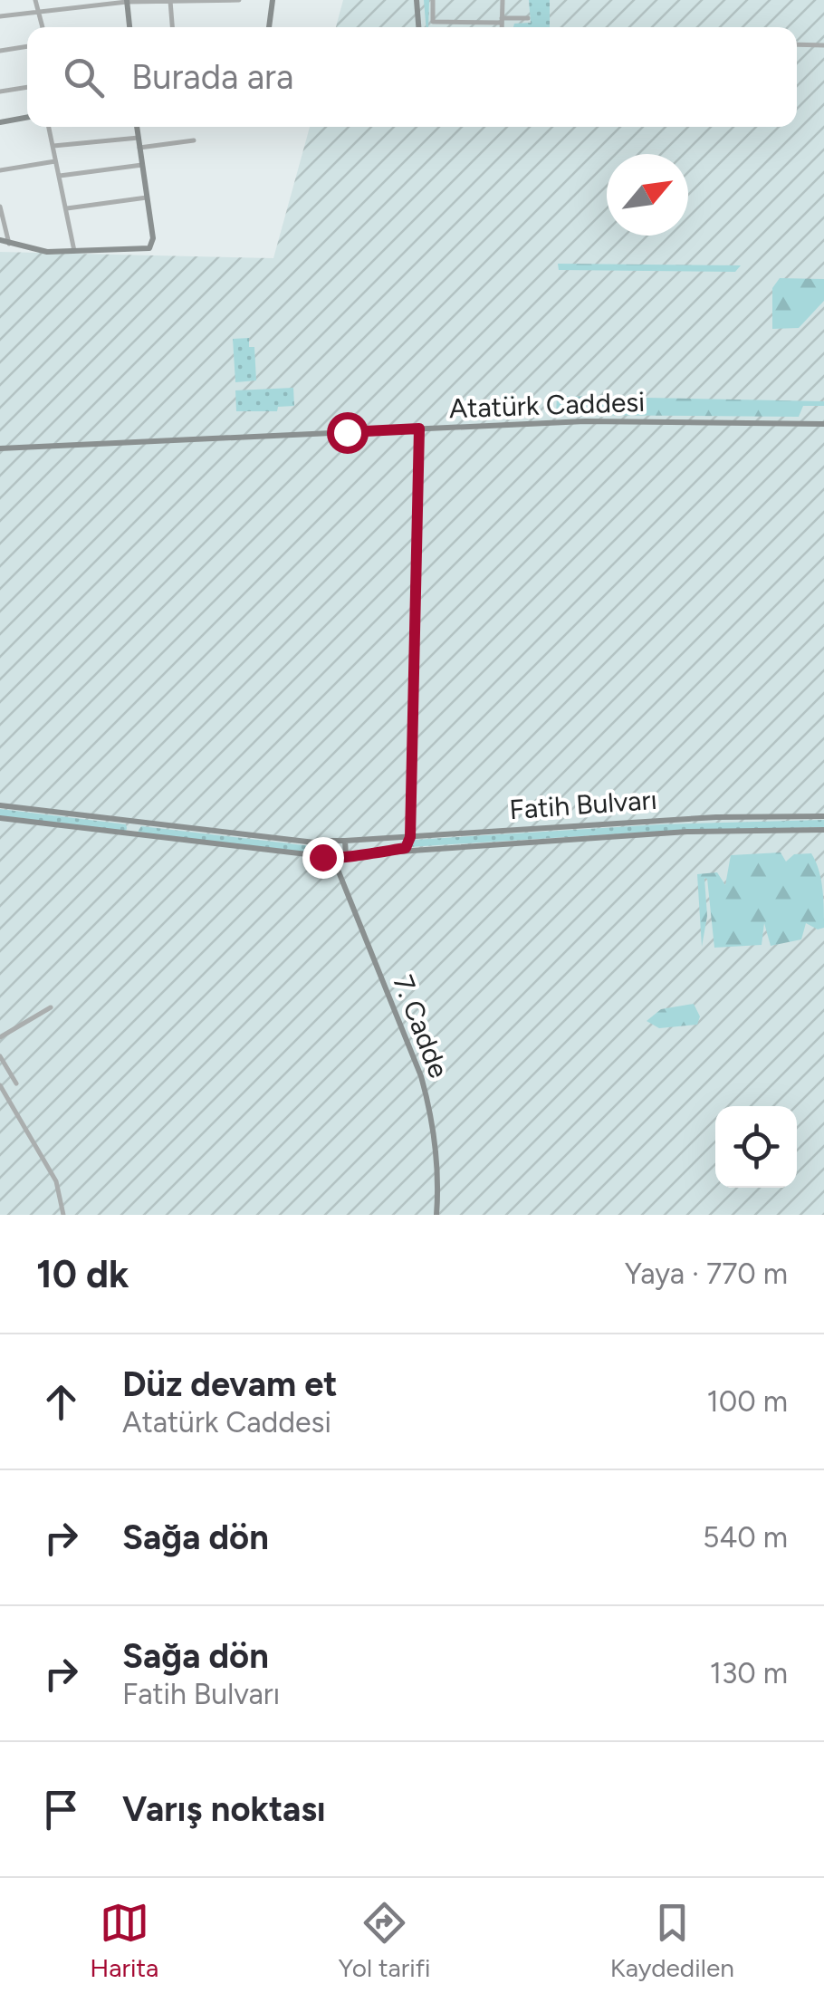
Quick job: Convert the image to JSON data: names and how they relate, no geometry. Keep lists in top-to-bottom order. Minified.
{"streets":{"main road":["Atatürk Caddesi","Fatih Bulvarı","7. Cadde"]},"crossings":[["Fatih Bulvarı","7. Cadde"]],"north":"top right","page":{"search":"Burada ara","heading":["10 dk","Yaya · 770 m"],"list":[["Düz devam et","Atatürk Caddesi","100 m"],["Sağa dön","540 m"],["Sağa dön","Fatih Bulvarı","130 m"],"Varış noktası"],"nav":["Harita","Yol tarifi","Kaydedilen"]}}
